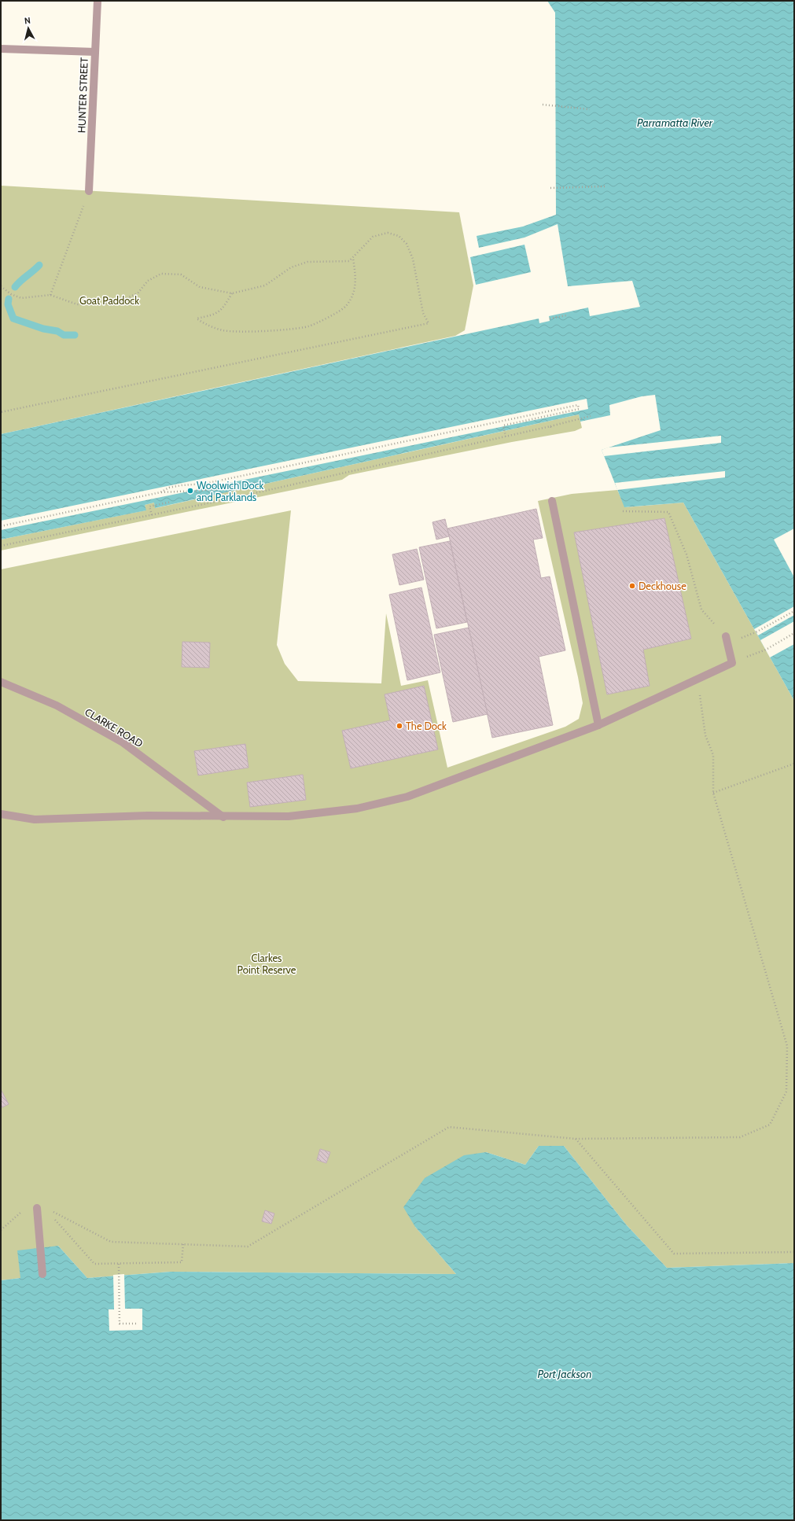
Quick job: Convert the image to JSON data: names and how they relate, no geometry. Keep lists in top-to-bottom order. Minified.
{"streets":{"street":["HUNTER STREET","CLARKE ROAD"]},"water":["Parramatta River","Port Jackson"],"parks":["Goat Paddock","Clarkes Point Reserve"],"places":["Woolwich Dock and Parklands","Deckhouse","The Dock"],"north":"top"}
